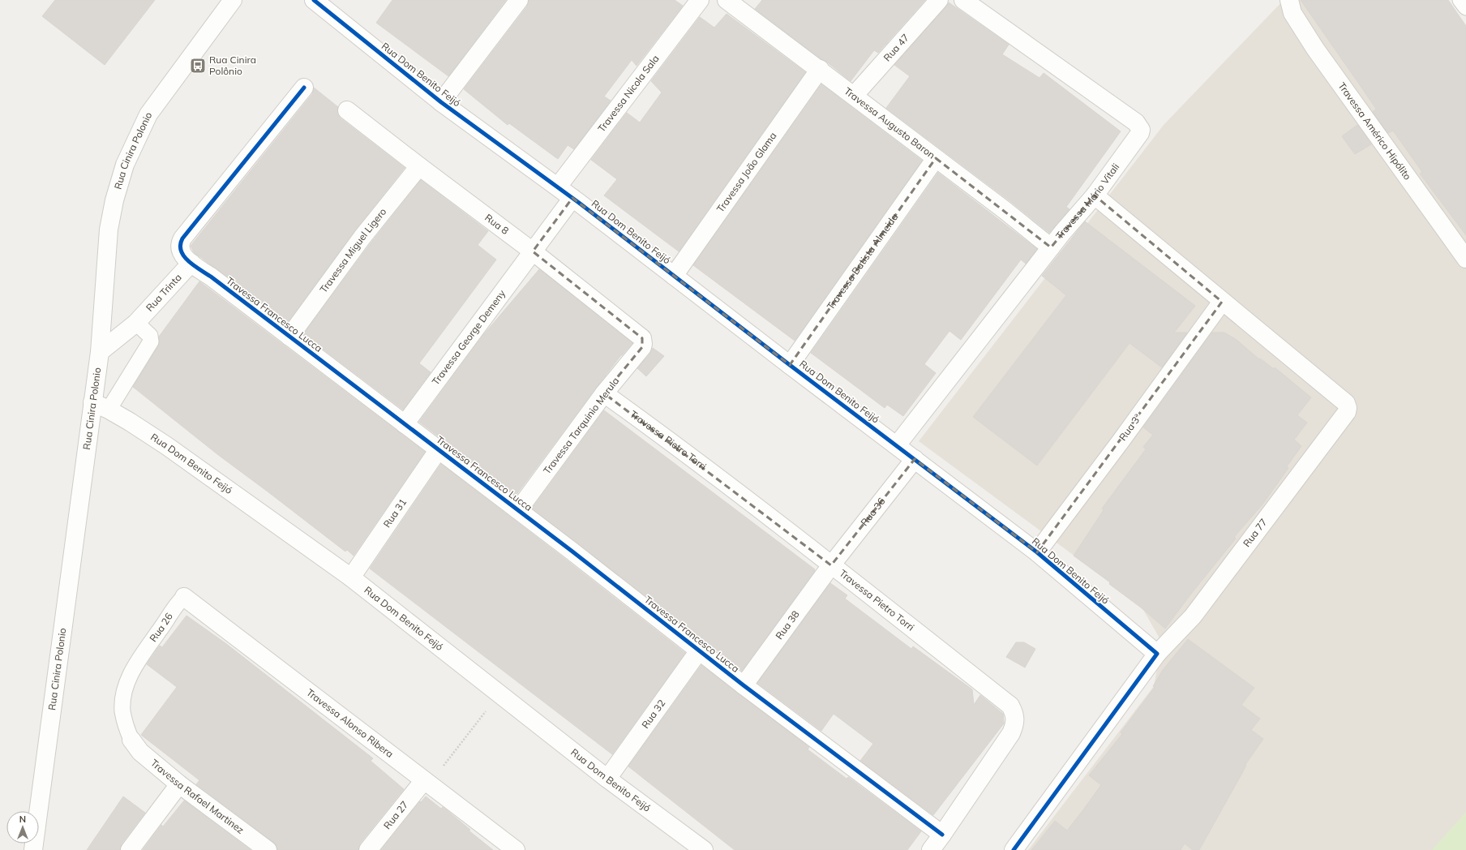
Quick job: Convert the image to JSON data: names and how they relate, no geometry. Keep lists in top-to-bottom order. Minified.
{"streets":{"street":["Rua 47","Rua Dom Benito Feijó","Travessa Nicola Sala","Travessa Augusto Baron","Travessa Américo Hipólito","Rua Cinira Polonio","Travessa João Glama","Travessa Mário Vitali","Rua 8","Travessa Miguel Ligero","Travessa Batista Almeida","Rua Trinta","Travessa Francesco Lucca","Travessa George Demeny","Travessa Tarquinio Merula","Rua 3ª","Travessa Pietro Torri","Rua 36","Rua 31","Rua 77","Rua 38","Rua 32","Travessa Alonso Ribera","Travessa Rafael Martinez","Rua 27"],"lane":["Rua 26"]},"crossings":[["Rua 47","Travessa Augusto Baron"],["Rua Dom Benito Feijó","Travessa Nicola Sala"],["Rua Dom Benito Feijó","Rua Cinira Polonio"],["Rua Dom Benito Feijó","Travessa João Glama"],["Rua Dom Benito Feijó","Travessa Mário Vitali"],["Rua Dom Benito Feijó","Travessa Batista Almeida"],["Rua Dom Benito Feijó","Travessa George Demeny"],["Rua Dom Benito Feijó","Rua 3ª"],["Rua Dom Benito Feijó","Rua 36"],["Rua Dom Benito Feijó","Rua 31"],["Rua Dom Benito Feijó","Rua 77"],["Rua Dom Benito Feijó","Rua 32"],["Travessa Augusto Baron","Travessa João Glama"],["Travessa Augusto Baron","Travessa Mário Vitali"],["Travessa Augusto Baron","Travessa Batista Almeida"],["Rua Cinira Polonio","Rua Trinta"],["Rua 8","Travessa Miguel Ligero"],["Rua 8","Travessa George Demeny"],["Rua 8","Travessa Tarquinio Merula"],["Travessa Miguel Ligero","Travessa Francesco Lucca"],["Rua Trinta","Travessa Francesco Lucca"],["Travessa Francesco Lucca","Travessa George Demeny"],["Travessa Francesco Lucca","Travessa Tarquinio Merula"],["Travessa Francesco Lucca","Travessa Pietro Torri"],["Travessa Francesco Lucca","Rua 31"],["Travessa Francesco Lucca","Rua 38"],["Travessa Francesco Lucca","Rua 32"],["Travessa Tarquinio Merula","Travessa Pietro Torri"],["Rua 3ª","Rua 77"],["Travessa Pietro Torri","Rua 36"],["Travessa Pietro Torri","Rua 38"],["Rua 36","Rua 38"],["Rua 26","Travessa Alonso Ribera"],["Rua 26","Travessa Rafael Martinez"],["Travessa Alonso Ribera","Rua 27"]],"places":{"bus stop":["Rua Cinira Polônio"]},"north":"top"}
